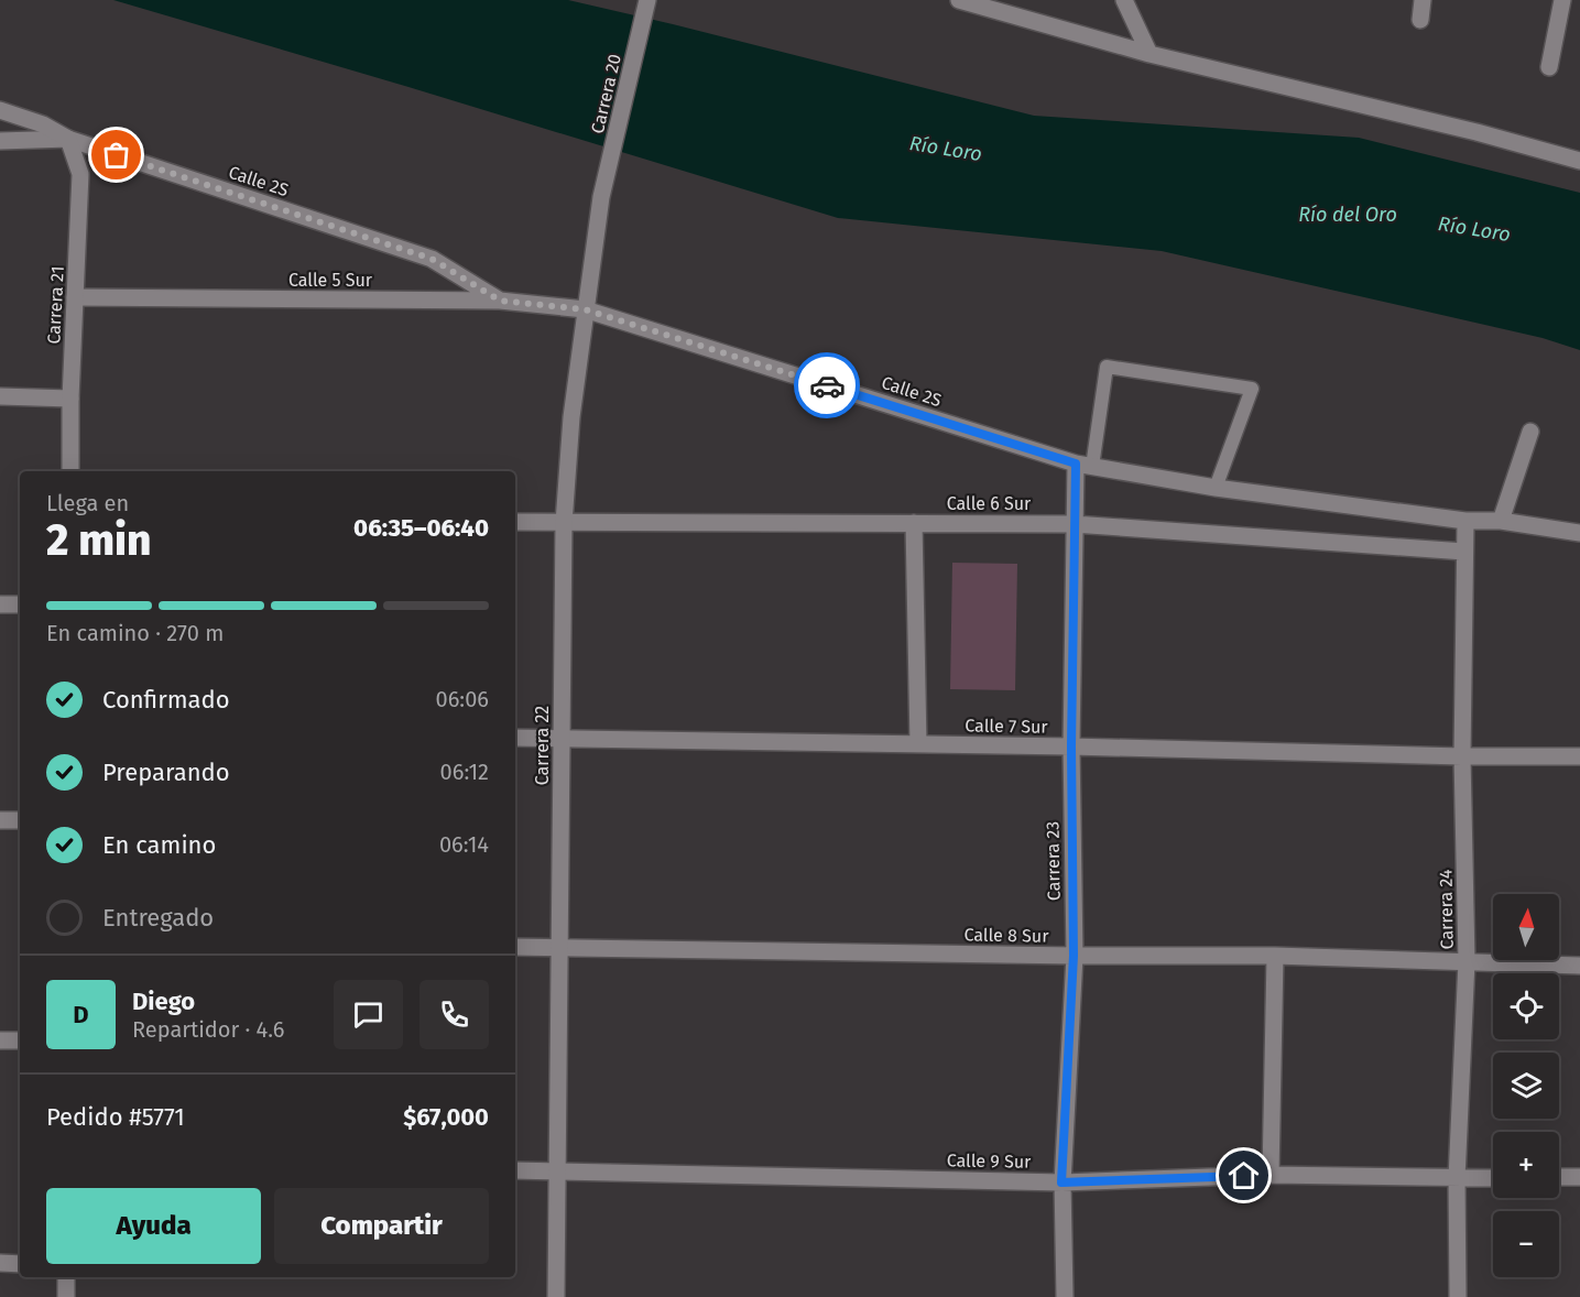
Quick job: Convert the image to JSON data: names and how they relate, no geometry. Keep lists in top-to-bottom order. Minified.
{"streets":{"street":["Carrera 20","Calle 2S","Calle 5 Sur","Carrera 21","Calle 6 Sur","Calle 7 Sur","Carrera 22","Carrera 23","Carrera 24","Calle 8 Sur","Calle 9 Sur"]},"crossings":[["Carrera 20","Carrera 22"],["Calle 2S","Calle 5 Sur"],["Calle 2S","Carrera 21"],["Calle 2S","Carrera 22"],["Calle 2S","Carrera 23"],["Calle 2S","Carrera 24"],["Calle 5 Sur","Carrera 21"],["Calle 5 Sur","Carrera 22"],["Calle 6 Sur","Carrera 22"],["Calle 6 Sur","Carrera 23"],["Calle 6 Sur","Carrera 24"],["Calle 7 Sur","Carrera 22"],["Calle 7 Sur","Carrera 23"],["Calle 7 Sur","Carrera 24"],["Carrera 22","Calle 8 Sur"],["Carrera 22","Calle 9 Sur"],["Carrera 23","Calle 8 Sur"],["Carrera 23","Calle 9 Sur"],["Carrera 24","Calle 8 Sur"],["Carrera 24","Calle 9 Sur"]],"water":["Río Loro","Río del Oro"],"north":"top","page":{"heading":["2 min","Llega en","06:35–06:40"],"panel":["Diego","Repartidor · 4.6","Pedido #5771","$67,000"],"bar":"En camino · 270 m","list":[["Confirmado","06:06"],["Preparando","06:12"],["En camino","06:14"],"Entregado"],"map_buttons":["+","−"],"round":"D","buttons":["Ayuda","Compartir"]}}
